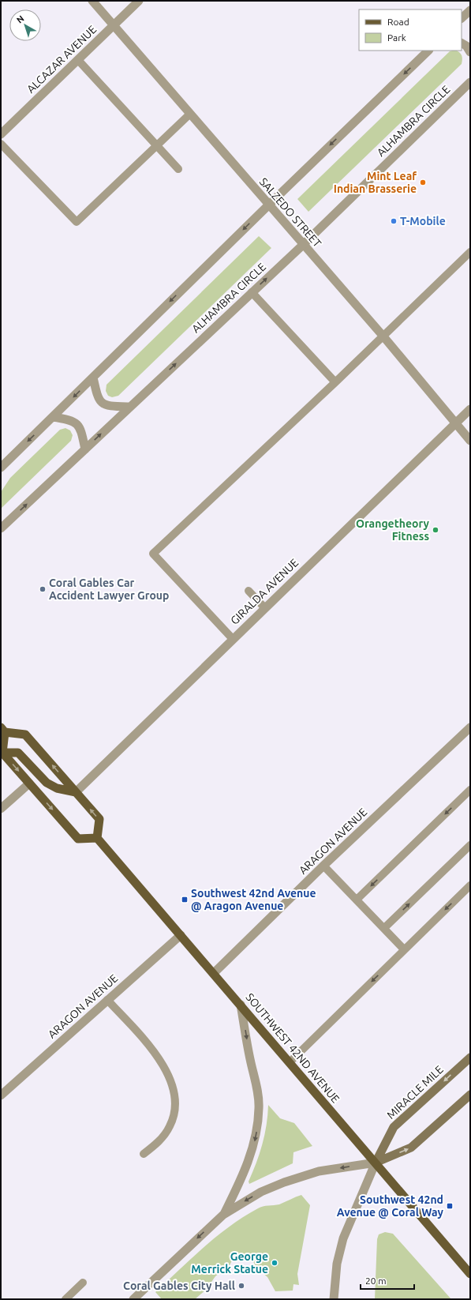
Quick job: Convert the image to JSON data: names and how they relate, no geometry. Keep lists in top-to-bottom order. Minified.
{"streets":{"main road":["SOUTHWEST 42ND AVENUE","MIRACLE MILE"],"street":["ALCAZAR AVENUE","ALHAMBRA CIRCLE","SALZEDO STREET","GIRALDA AVENUE","ARAGON AVENUE"]},"crossings":[["ALCAZAR AVENUE","SALZEDO STREET"],["ALHAMBRA CIRCLE","SALZEDO STREET"],["SALZEDO STREET","GIRALDA AVENUE"],["ARAGON AVENUE","SOUTHWEST 42ND AVENUE"],["SOUTHWEST 42ND AVENUE","MIRACLE MILE"]],"places":{"other":["Mint Leaf Indian Brasserie","T-Mobile","Orangetheory Fitness","Coral Gables Car Accident Lawyer Group","George Merrick Statue","Coral Gables City Hall"],"transit":["Southwest 42nd Avenue @ Aragon Avenue","Southwest 42nd Avenue @ Coral Way"]},"legend":["Road","Park"],"scale_bar":"20 m","north":"top left"}
